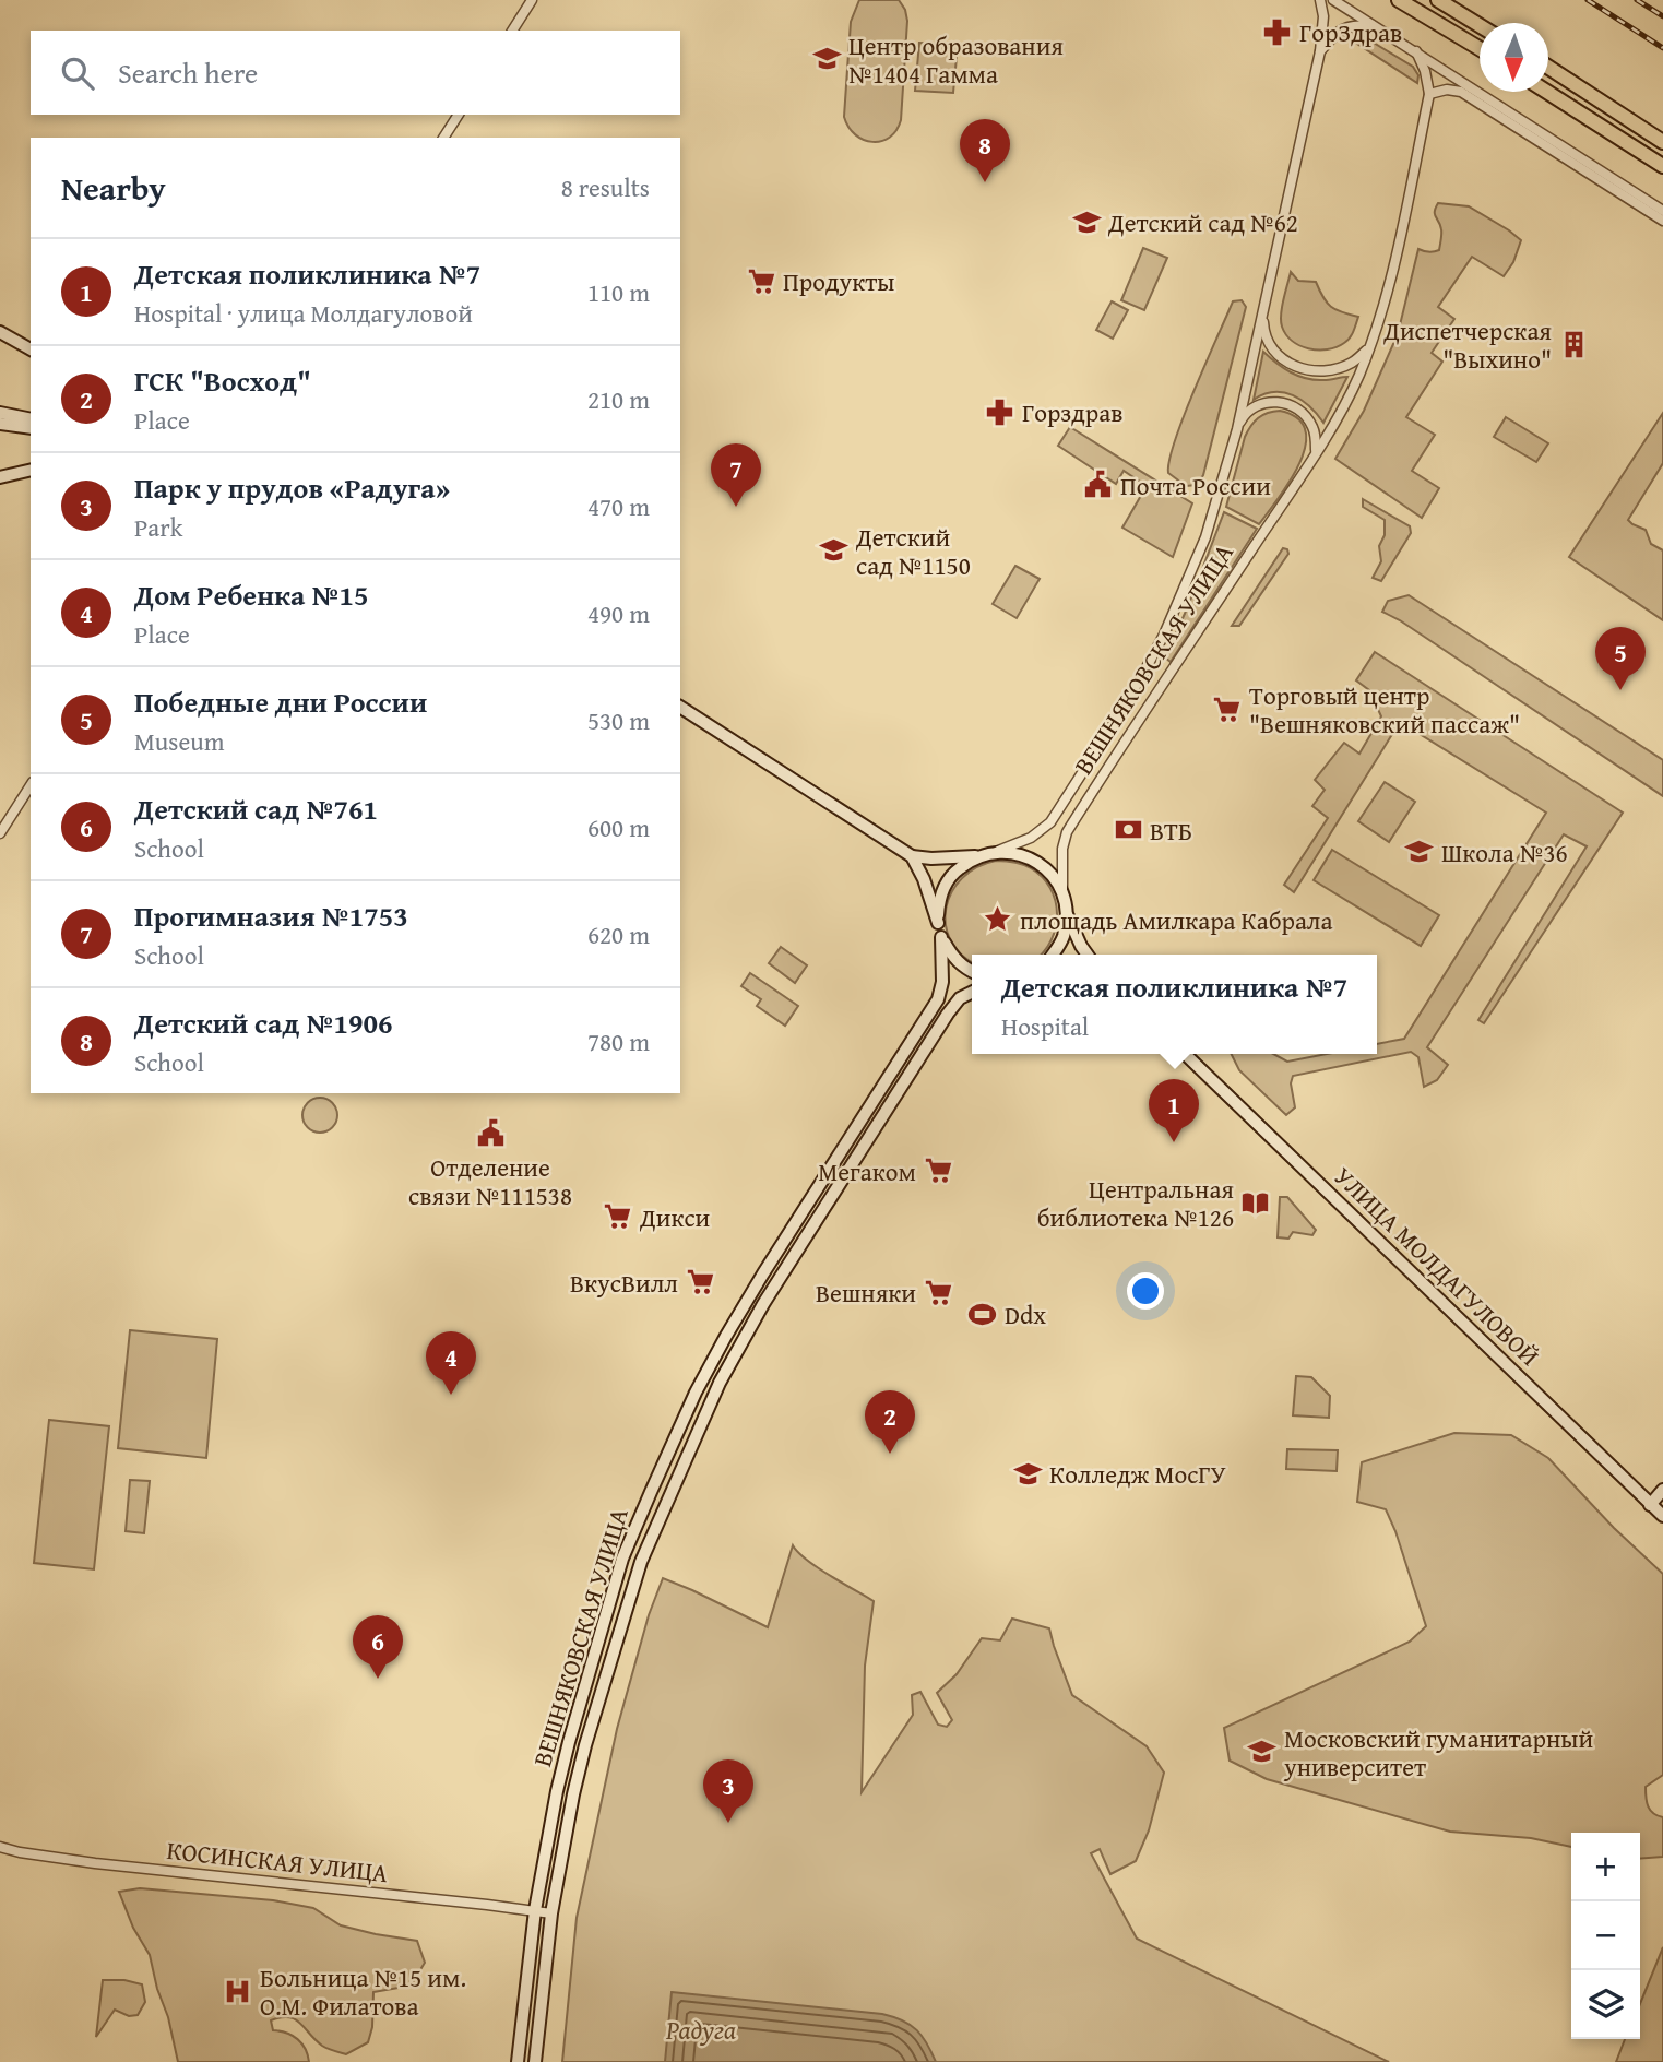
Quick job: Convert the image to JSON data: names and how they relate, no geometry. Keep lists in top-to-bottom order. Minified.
{"streets":{"main road":["ВЕШНЯКОВСКАЯ УЛИЦА","УЛИЦА МОЛДАГУЛОВОЙ"],"street":["КОСИНСКАЯ УЛИЦА"]},"crossings":[["ВЕШНЯКОВСКАЯ УЛИЦА","КОСИНСКАЯ УЛИЦА"]],"water":["Радуга"],"places":{"pharmacy":["ГорЗдрав","Горздрав"],"school or university":["Центр образования №1404 Гамма","Детский сад №62","Детский сад №1150","Школа №36","Колледж МосГУ","Московский гуманитарный университет"],"supermarket":["Продукты","Торговый центр \"Вешняковский пассаж\"","Мегаком","Дикси","ВкусВилл","Вешняки"],"building":["Диспетчерская \"Выхино\""],"public building":["Почта России","Отделение связи №111538"],"bank":["ВТБ"],"place":["площадь Амилкара Кабрала"],"library":["Центральная библиотека №126"],"sports":["Ddx"],"hospital":["Больница №15 им. О.М. Филатова"]},"north":"bottom","page":{"search":"Search here","pins":["8","7","5","1","4","2","6","3"],"heading":["Nearby","8 results"],"list":[{"mark":"1","name":"Детская поликлиника №7","note":"Hospital · улица Молдагуловой","value":"110 m"},{"mark":"2","name":"ГСК \"Восход\"","note":"Place","value":"210 m"},{"mark":"3","name":"Парк у прудов «Радуга»","note":"Park","value":"470 m"},{"mark":"4","name":"Дом Ребенка №15","note":"Place","value":"490 m"},{"mark":"5","name":"Победные дни России","note":"Museum","value":"530 m"},{"mark":"6","name":"Детский сад №761","note":"School","value":"600 m"},{"mark":"7","name":"Прогимназия №1753","note":"School","value":"620 m"},{"mark":"8","name":"Детский сад №1906","note":"School","value":"780 m"}],"popup":["Детская поликлиника №7","Hospital"],"map_buttons":["+","−"]}}
